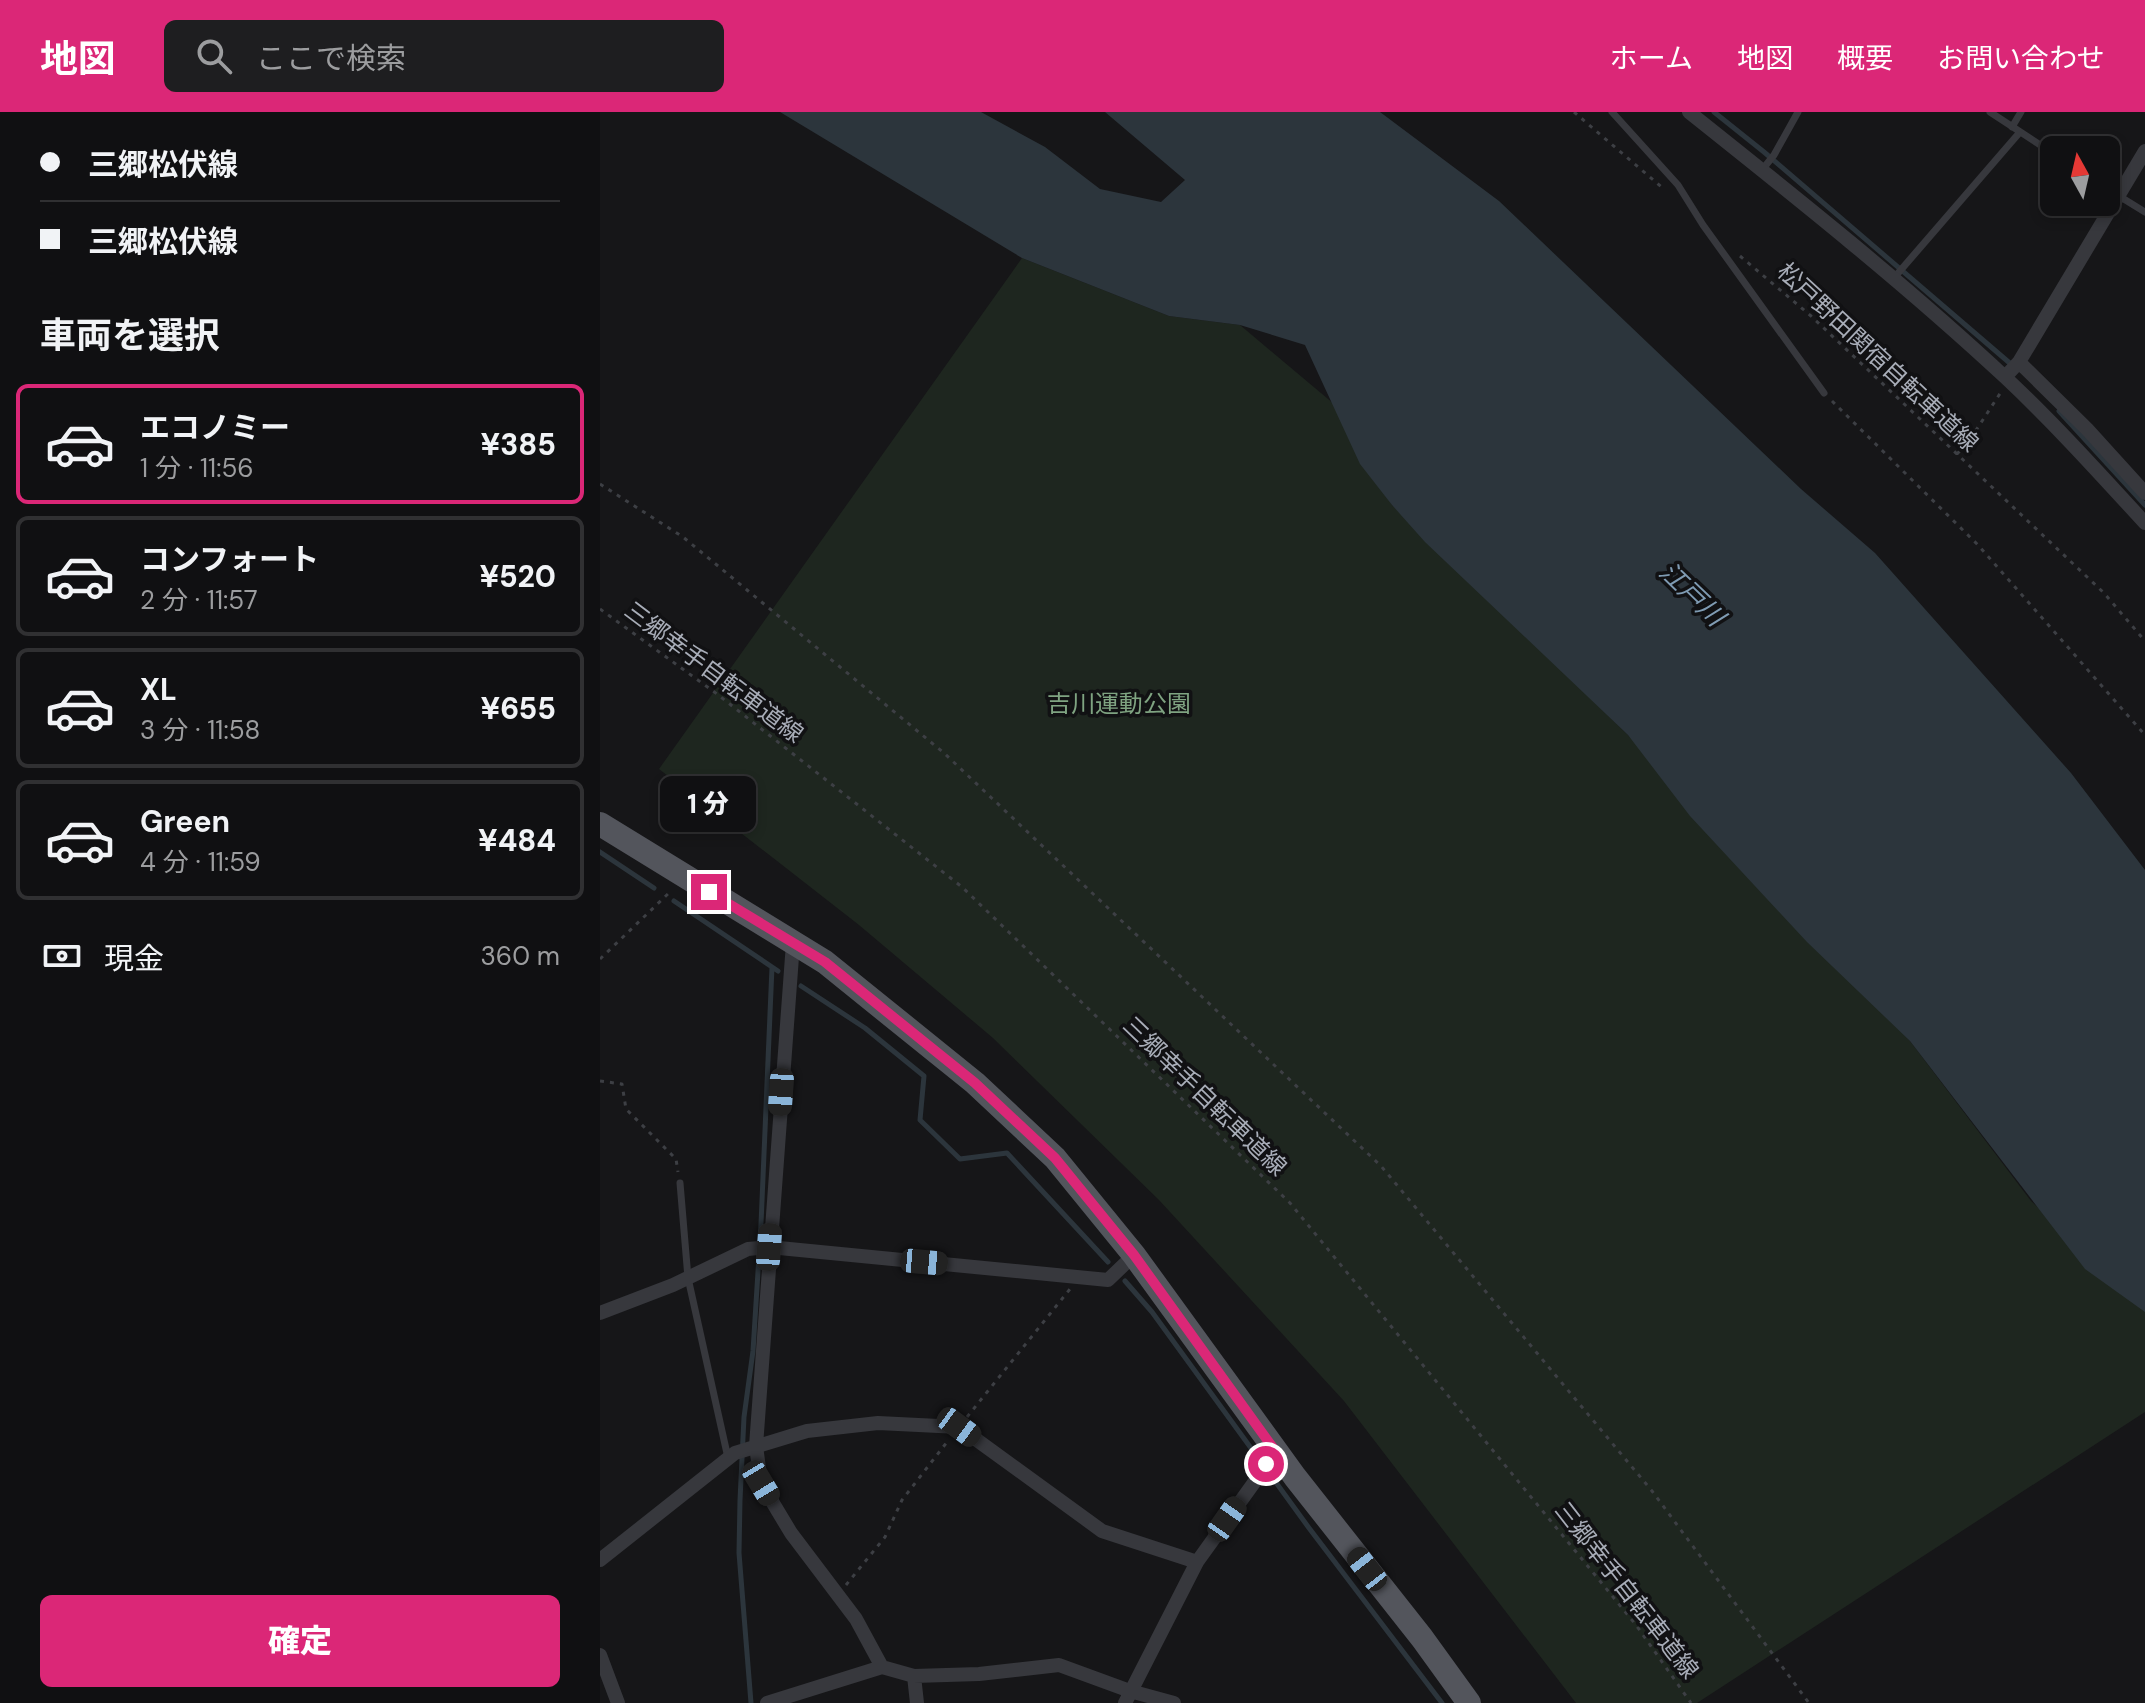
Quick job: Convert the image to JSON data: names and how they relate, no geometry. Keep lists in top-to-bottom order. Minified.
{"streets":{"path":["松戸野田関宿自転車道線","三郷幸手自転車道線"]},"water":["江戸川"],"parks":["吉川運動公園"],"north":"top","page":{"header":"地図","search":"ここで検索","nav":["ホーム","地図","概要","お問い合わせ"],"banner":["三郷松伏線","三郷松伏線"],"heading":"車両を選択","list":[{"name":"エコノミー","note":"1 分 · 11:56","value":"¥385"},{"name":"コンフォート","note":"2 分 · 11:57","value":"¥520"},{"name":"XL","note":"3 分 · 11:58","value":"¥655"},{"name":"Green","note":"4 分 · 11:59","value":"¥484"}],"bubble":"1 分","pay":["現金","360 m"],"buttons":"確定"}}
